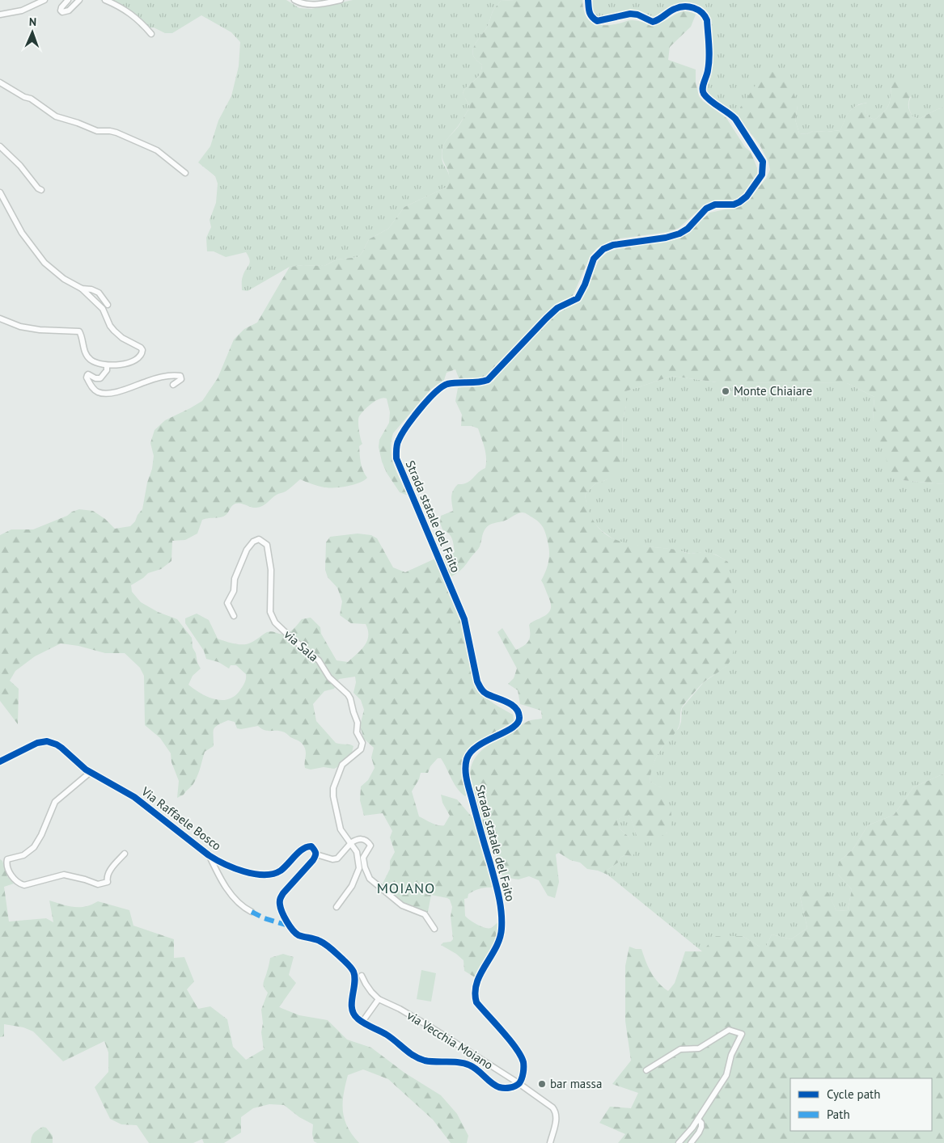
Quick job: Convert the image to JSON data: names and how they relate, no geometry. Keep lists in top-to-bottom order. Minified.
{"streets":{"street":["Strada statale del Faito","via Sala","Via Raffaele Bosco","via Vecchia Moiano"]},"crossings":[["Strada statale del Faito","via Vecchia Moiano"]],"districts":["MOIANO"],"places":["Monte Chiaiare","bar massa"],"legend":["Cycle path","Path"],"north":"top"}
